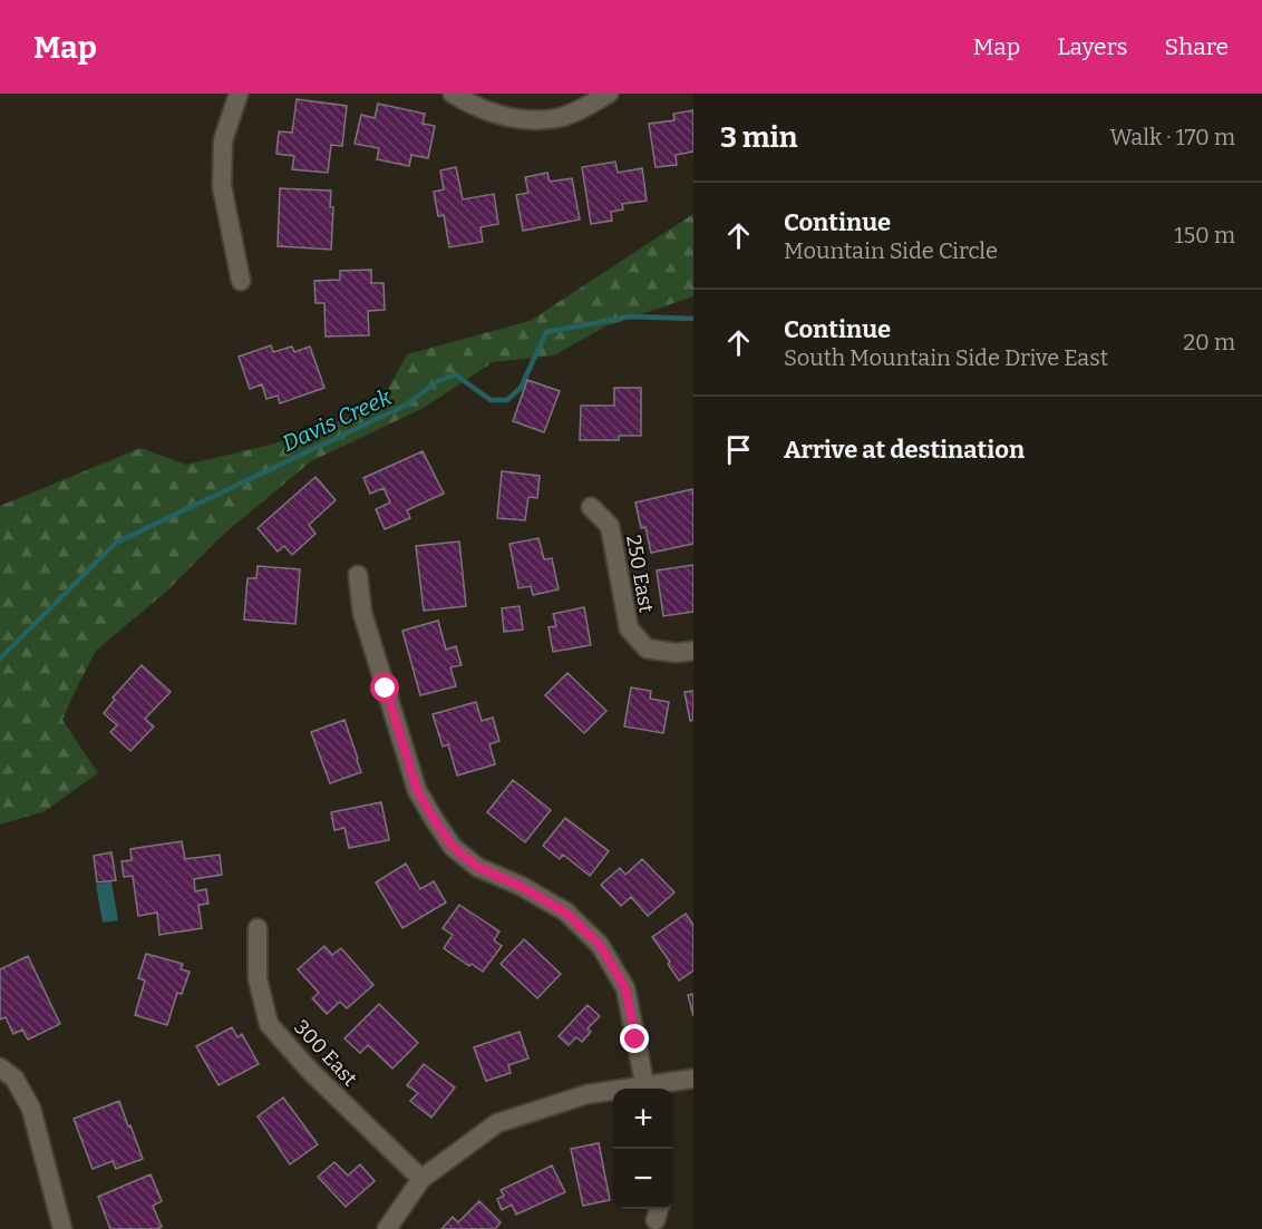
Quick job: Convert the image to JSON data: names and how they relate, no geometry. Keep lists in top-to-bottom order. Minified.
{"streets":{"street":["250 East","300 East"]},"water":["Davis Creek"],"page":{"header":"Map","nav":["Map","Layers","Share"],"heading":["3 min","Walk · 170 m"],"list":[["Continue","Mountain Side Circle","150 m"],["Continue","South Mountain Side Drive East","20 m"],"Arrive at destination"],"map_buttons":["+","−"]}}
